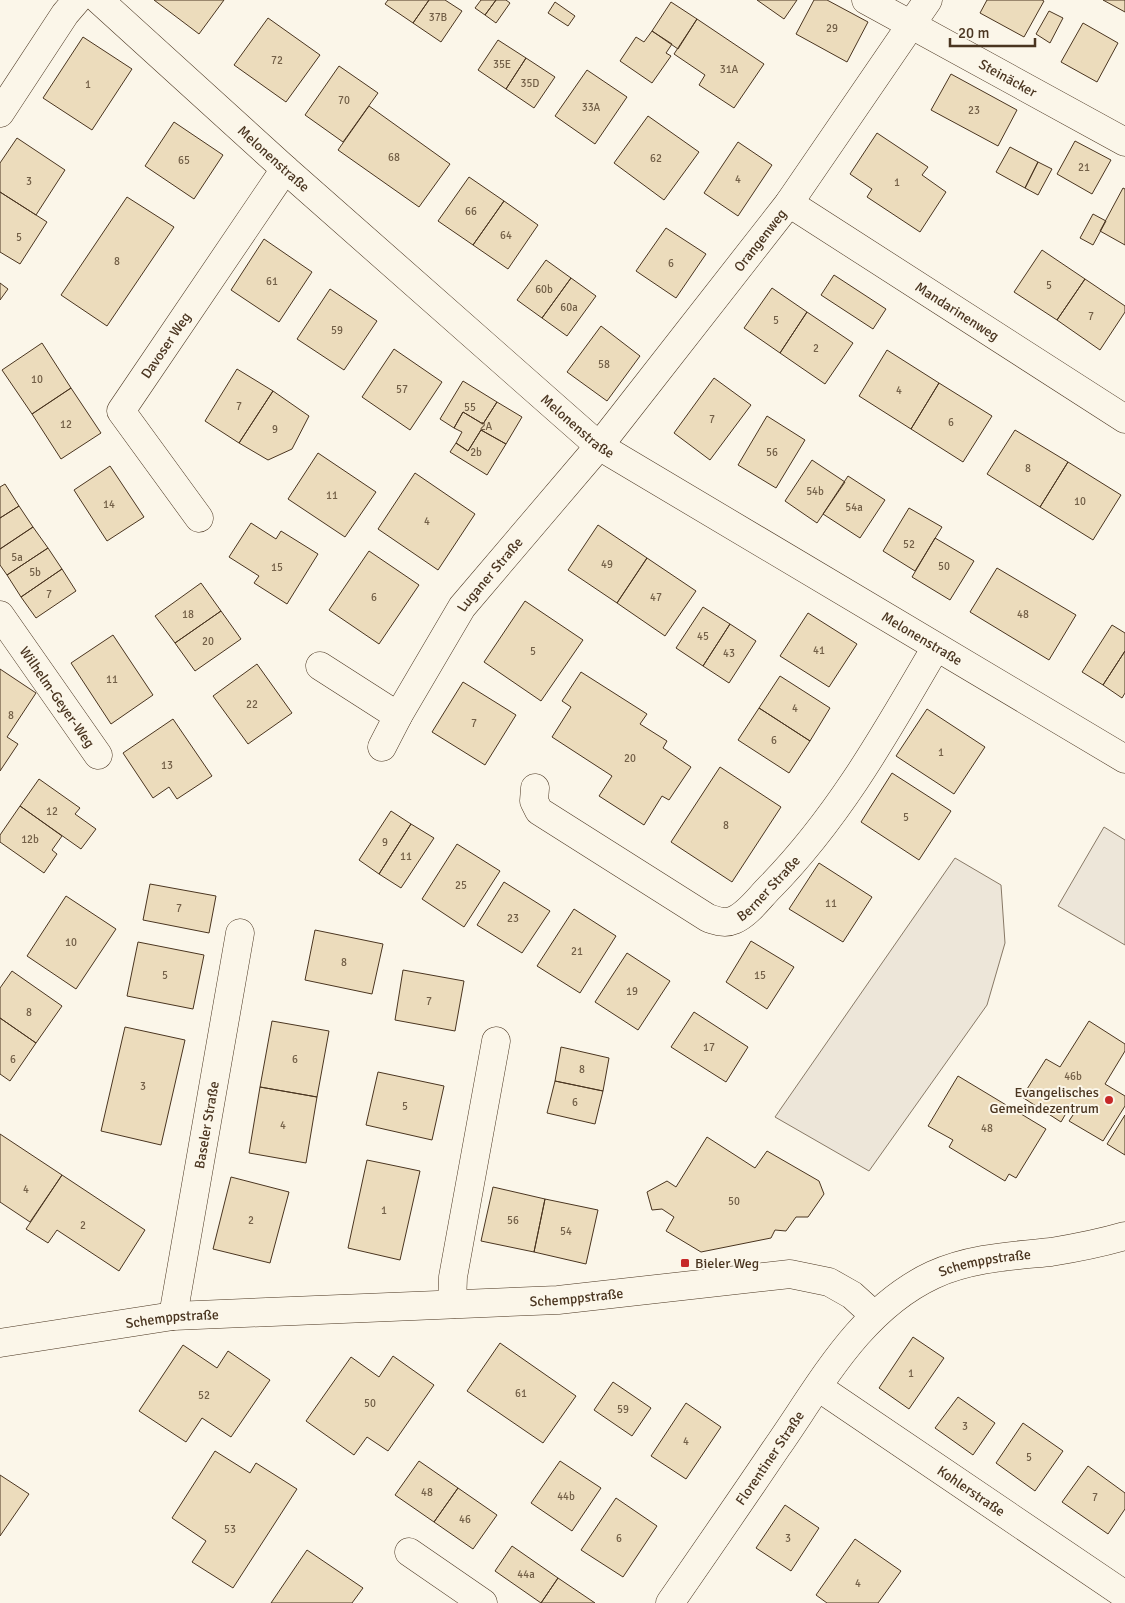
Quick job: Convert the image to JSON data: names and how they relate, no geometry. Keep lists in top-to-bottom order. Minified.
{"streets":{"street":["Steinäcker","Melonenstraße","Orangenweg","Mandarinenweg","Davoser Weg","Luganer Straße","Wilhelm-Geyer-Weg","Berner Straße","Baseler Straße","Schemppstraße","Florentiner Straße","Kohlerstraße"]},"crossings":[["Steinäcker","Orangenweg"],["Melonenstraße","Orangenweg"],["Melonenstraße","Davoser Weg"],["Melonenstraße","Luganer Straße"],["Melonenstraße","Berner Straße"],["Orangenweg","Mandarinenweg"],["Orangenweg","Luganer Straße"],["Baseler Straße","Schemppstraße"],["Schemppstraße","Florentiner Straße"],["Florentiner Straße","Kohlerstraße"]],"places":{"other":["Evangelisches Gemeindezentrum"],"transit":["Bieler Weg"]},"house_numbers":["37B","29","72","35E","31A","35D","1","70","33A","23","68","62","65","21","4","3","1","66","64","5","8","6","61","5","60b","60a","7","5","59","2","58","10","57","4","7","55","7","6","12","2A","9","2b","56","8","54b","11","10","14","54a","4","52","5a","49","50","15","5b","7","6","47","18","48","45","20","41","5","43","11","22","4","8","7","6","1","20","13","12","5","8","12b","9","11","25","11","7","23","10","21","8","5","15","19","7","8","17","6","6","8","46b","3","6","5","4","48","4","50","1","2","56","2","54","1","61","52","50","59","3","4","5","48","44b","7","46","53","6","3","44a","4"],"scale_bar":"20 m"}
